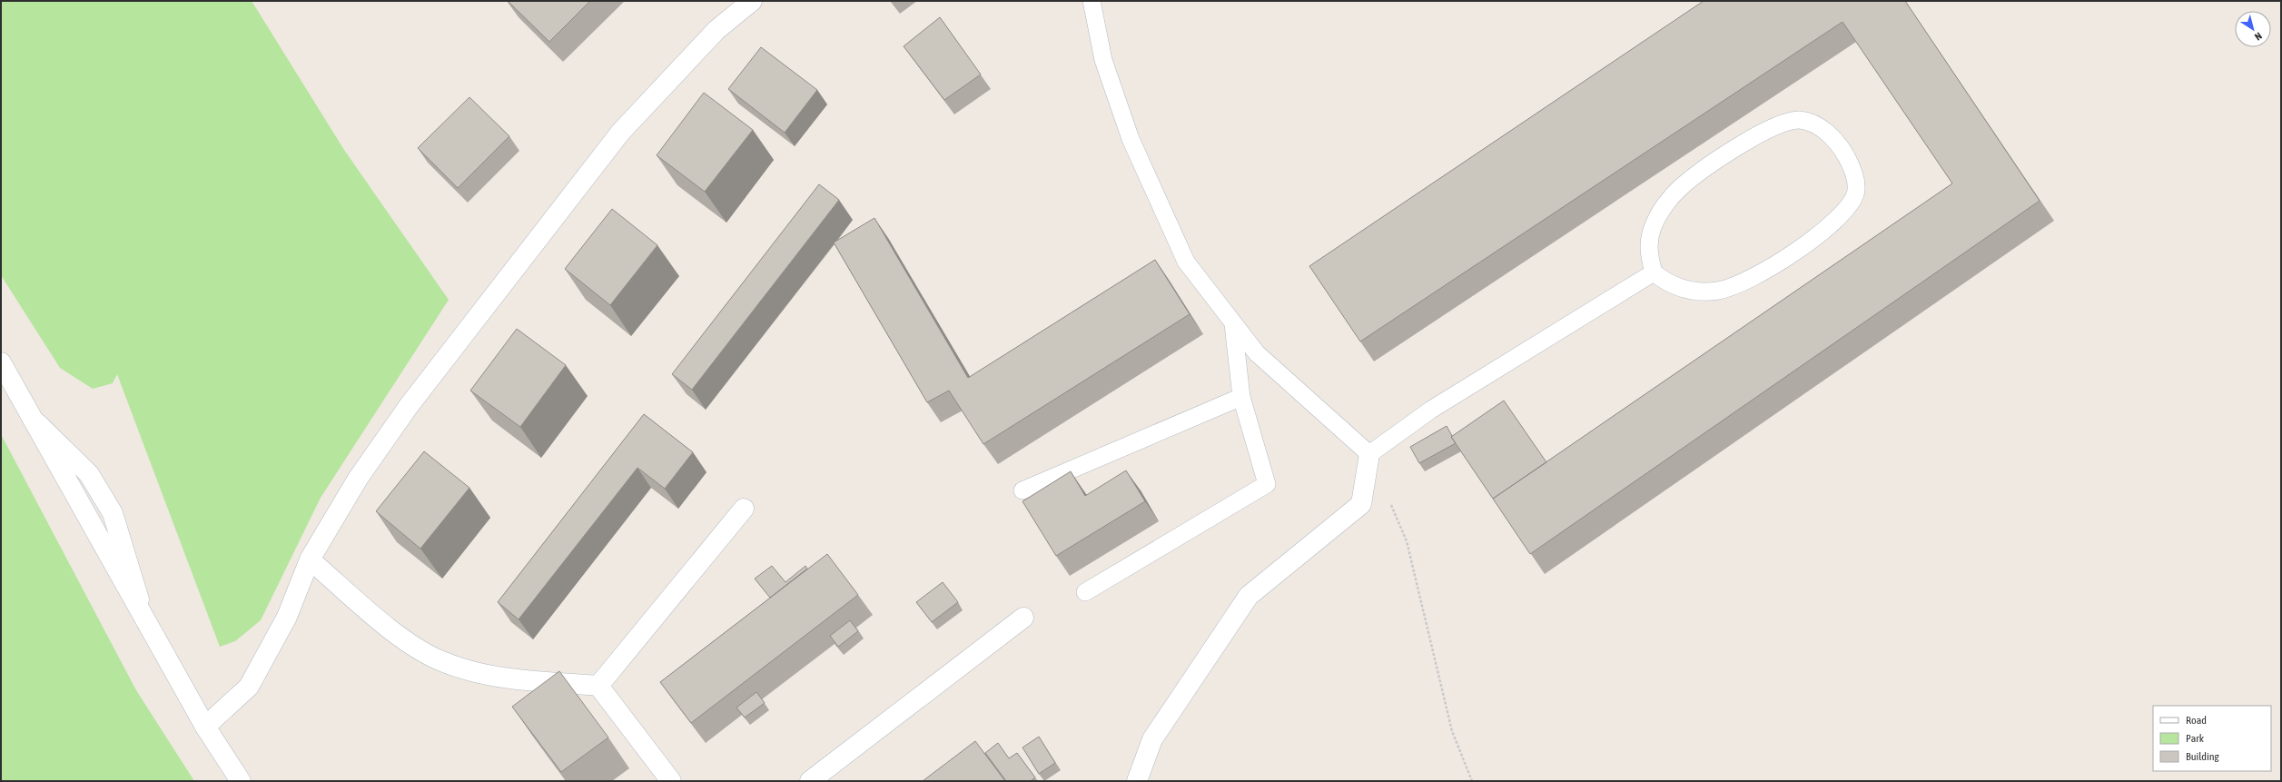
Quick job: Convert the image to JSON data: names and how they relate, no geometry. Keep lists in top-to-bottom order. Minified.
{"legend":["Road","Park","Building"],"north":"bottom right"}
